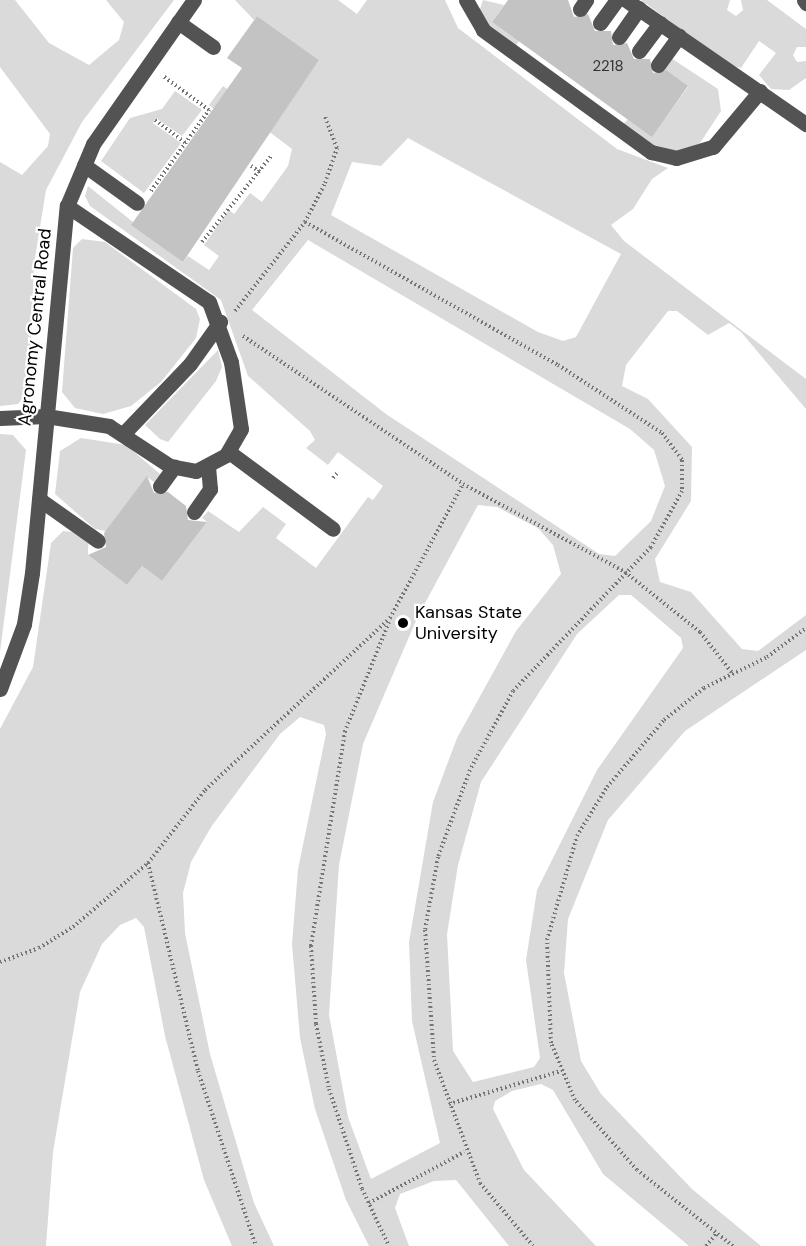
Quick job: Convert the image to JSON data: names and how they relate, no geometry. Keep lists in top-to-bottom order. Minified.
{"streets":{"street":["Agronomy Central Road"]},"places":["Kansas State University"],"house_numbers":["2218"]}
